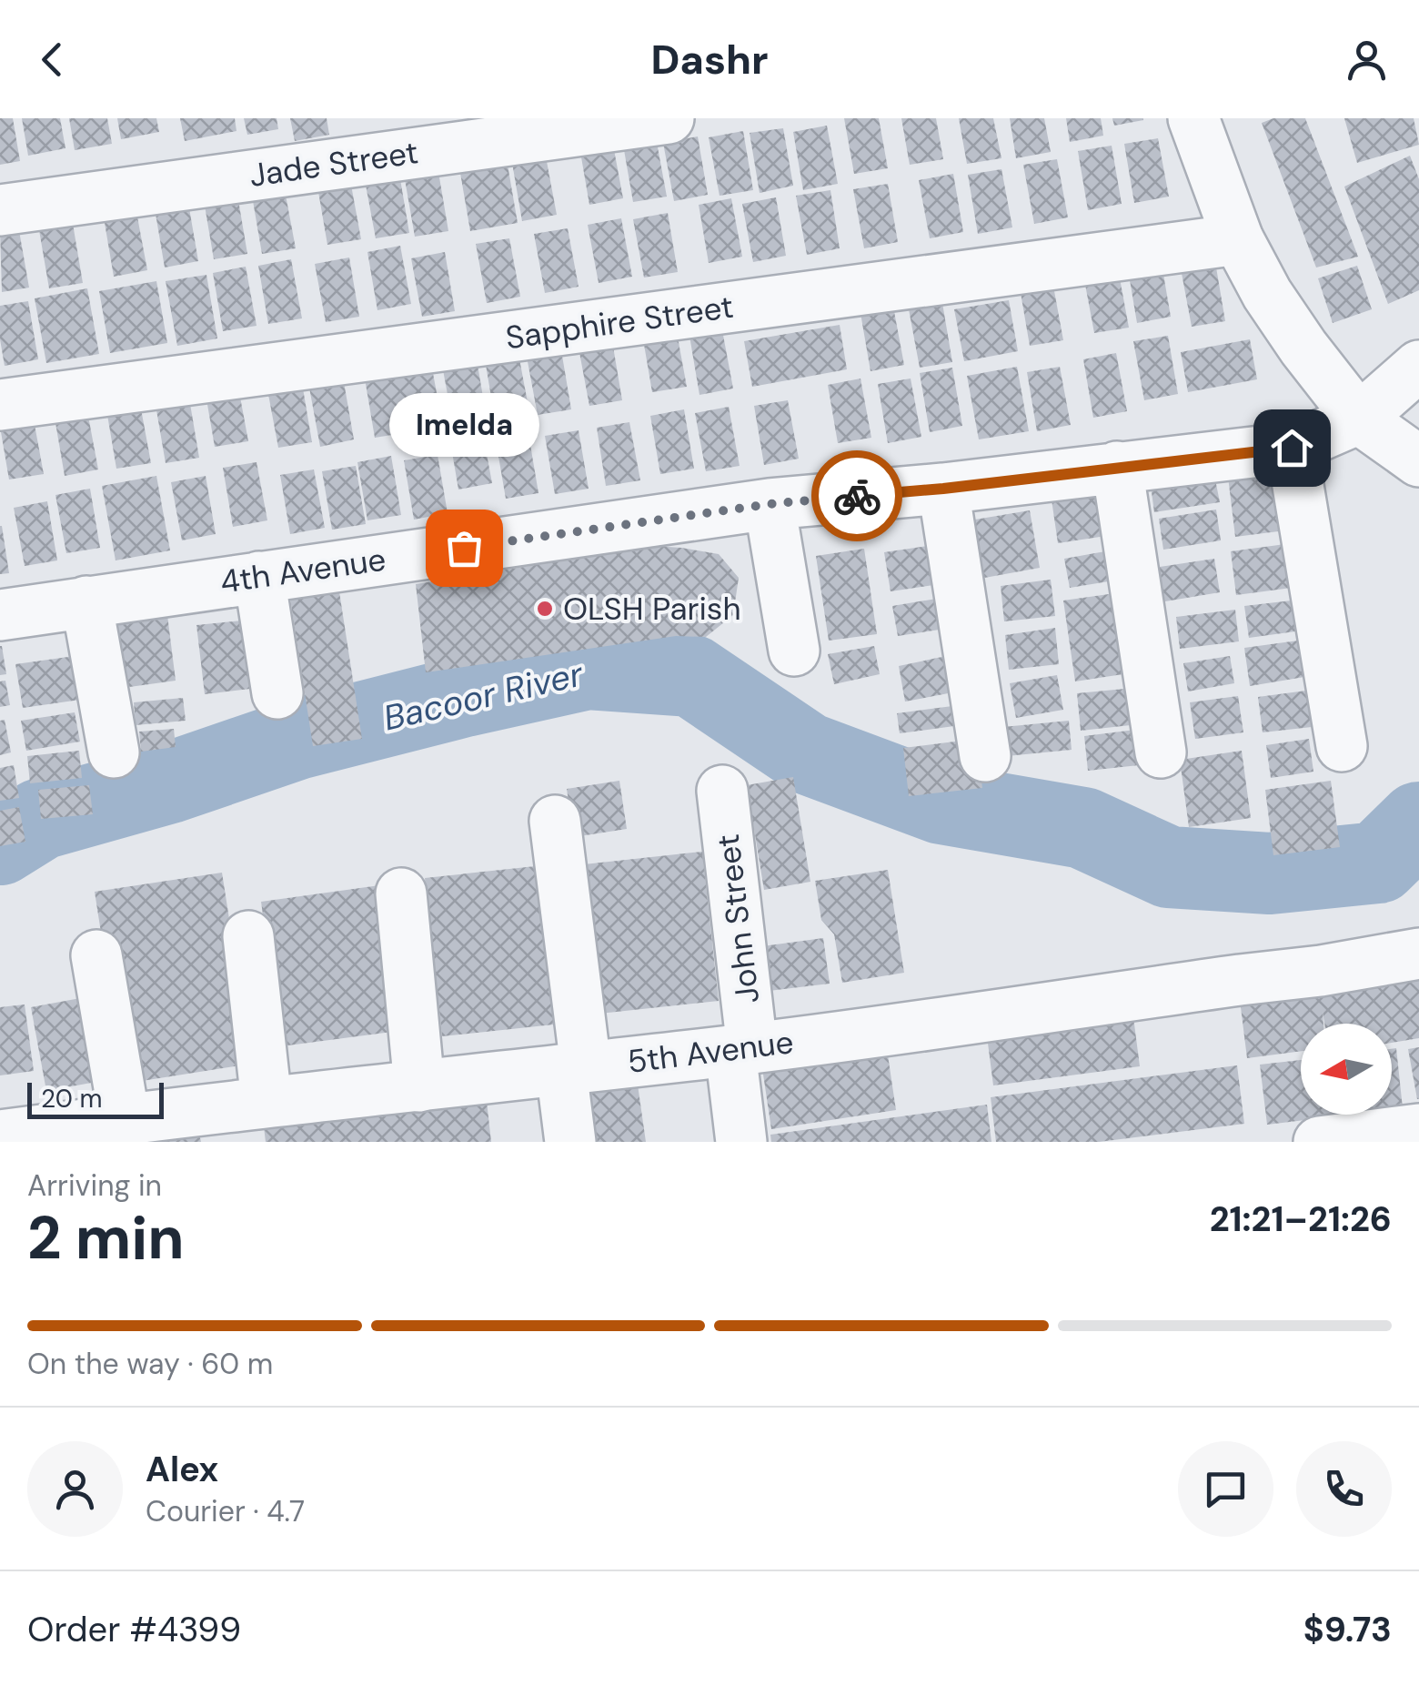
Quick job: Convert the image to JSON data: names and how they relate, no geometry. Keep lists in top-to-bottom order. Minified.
{"streets":{"street":["Jade Street","Sapphire Street","4th Avenue","John Street","5th Avenue"]},"crossings":[["John Street","5th Avenue"]],"water":["Bacoor River"],"places":["Imelda","OLSH Parish"],"scale_bar":"20 m","north":"left","page":{"header":"Dashr","bubble":"Imelda","scale":"20 m","heading":["2 min","Arriving in","21:21–21:26"],"panel":["Alex","Courier · 4.7","Order #4399","$9.73"],"bar":"On the way · 60 m"}}
